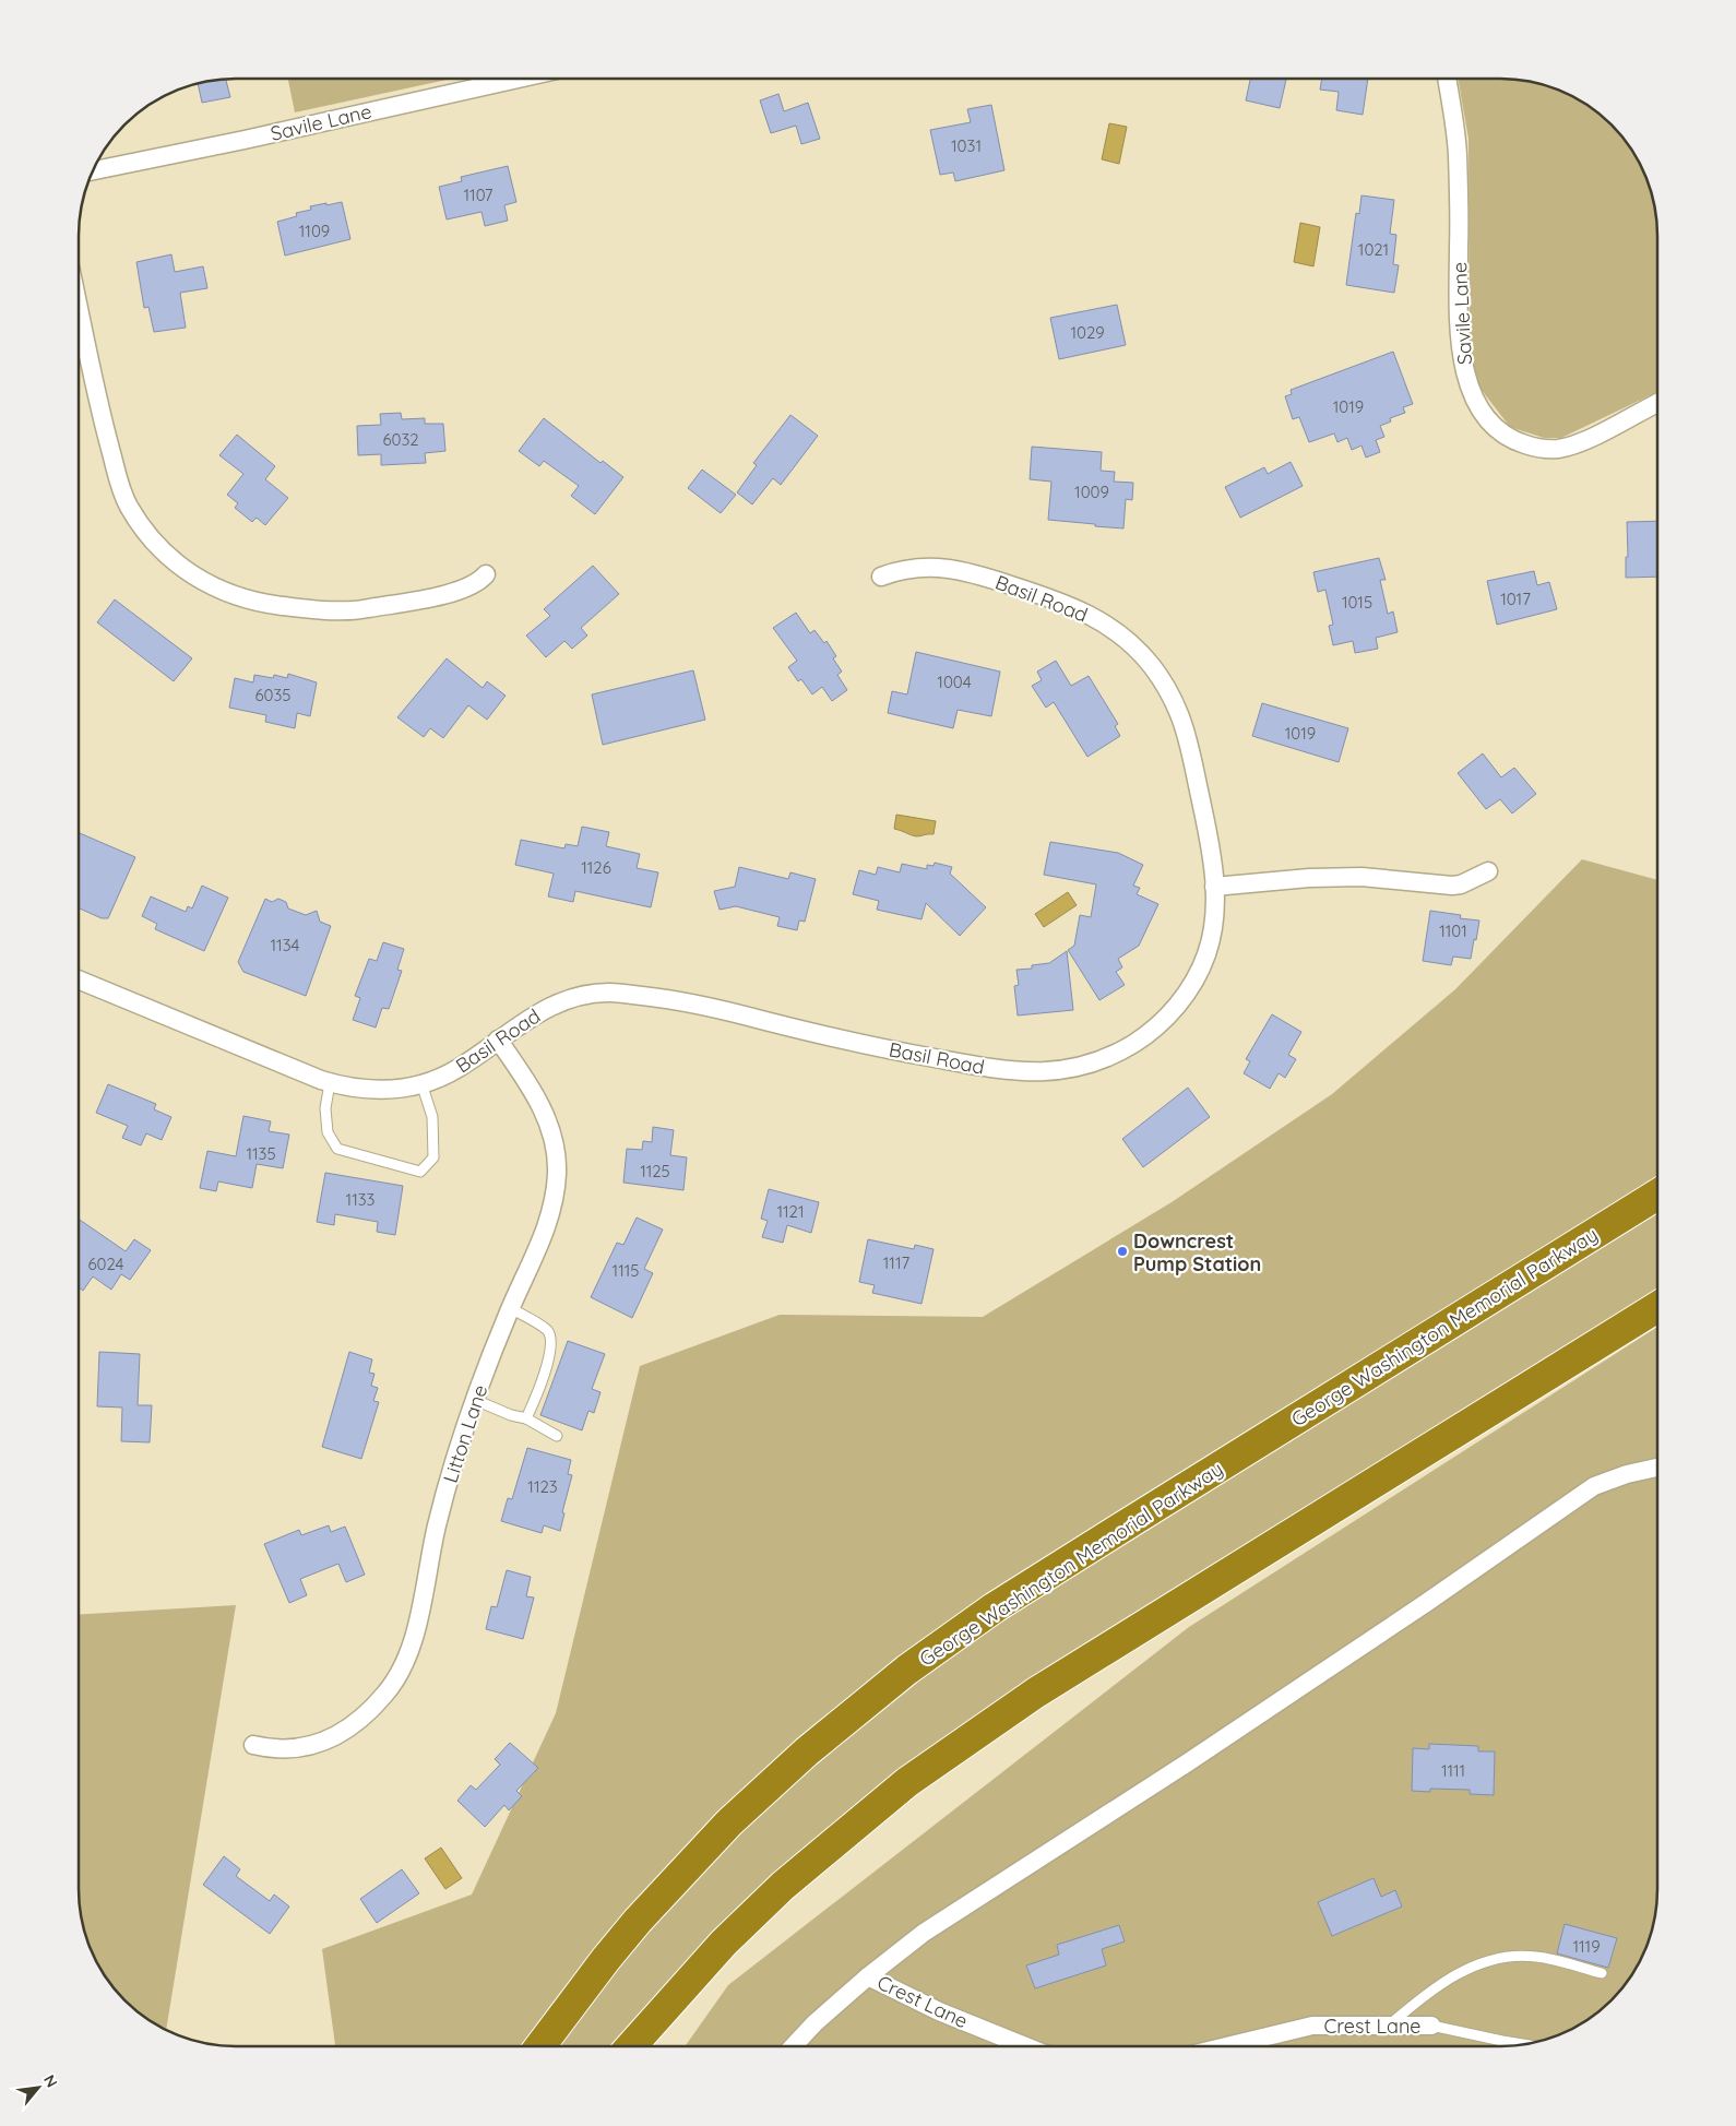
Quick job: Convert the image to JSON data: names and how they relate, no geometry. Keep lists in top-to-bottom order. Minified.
{"streets":{"highway":["George Washington Memorial Parkway"],"street":["Savile Lane","Basil Road","Litton Lane","Crest Lane"]},"crossings":[["Basil Road","Litton Lane"]],"places":["Downcrest Pump Station"],"house_numbers":["1031","1107","1109","1021","1029","1019","6032","1009","1017","1015","1004","6035","1019","1126","1101","1134","1135","1125","1133","1121","1117","6024","1115","1123","1111","1119"],"north":"top right"}
